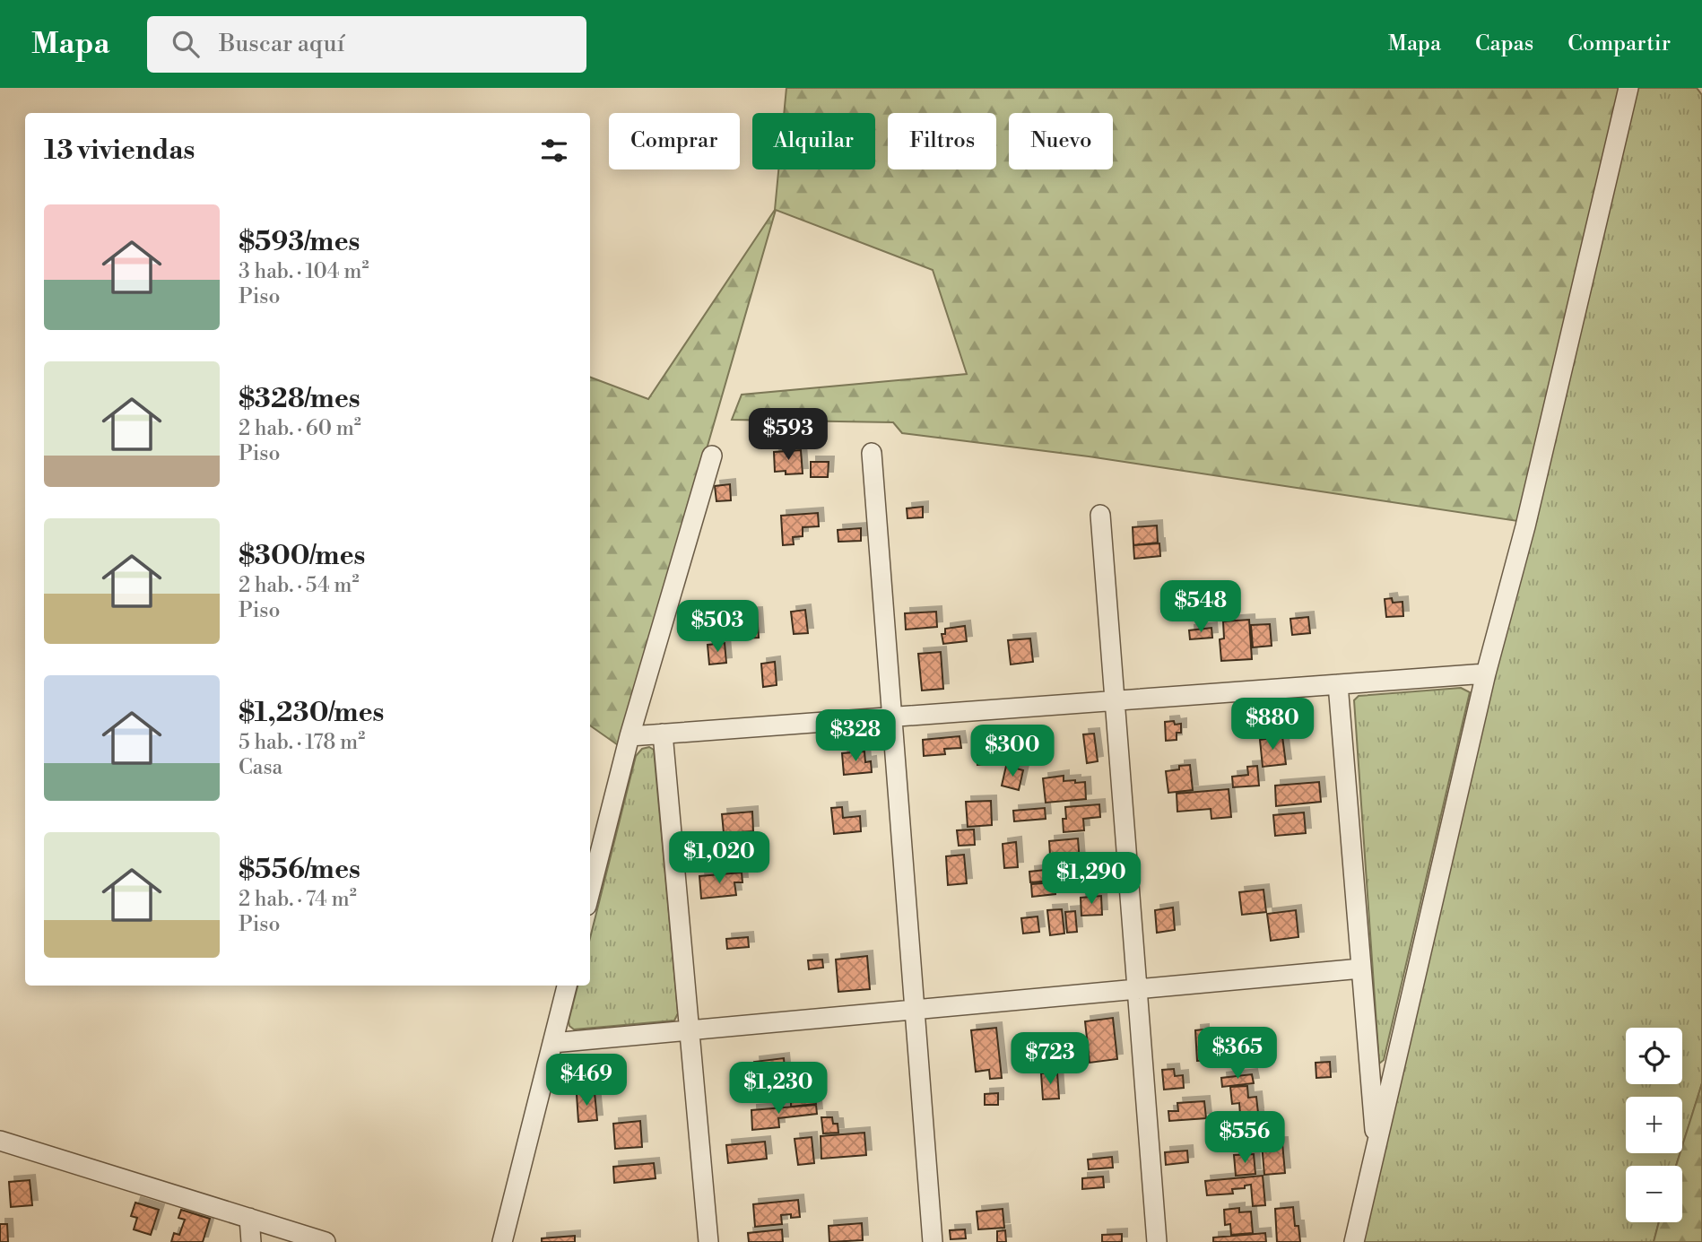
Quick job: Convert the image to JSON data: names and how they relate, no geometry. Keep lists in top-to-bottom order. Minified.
{"page":{"header":"Mapa","search":"Buscar aquí","nav":["Mapa","Capas","Compartir"],"chip":["Comprar","Alquilar","Filtros","Nuevo"],"heading":"13 viviendas","list":[{"name":"$593/mes","note":"3 hab. · 104 m² · Piso"},{"name":"$328/mes","note":"2 hab. · 60 m² · Piso"},{"name":"$300/mes","note":"2 hab. · 54 m² · Piso"},{"name":"$1,230/mes","note":"5 hab. · 178 m² · Casa"},{"name":"$556/mes","note":"2 hab. · 74 m² · Piso"}],"price":["$593","$548","$503","$880","$328","$300","$1,020","$1,290","$365","$723","$469","$1,230","$556"],"map_buttons":["+","−"]}}
